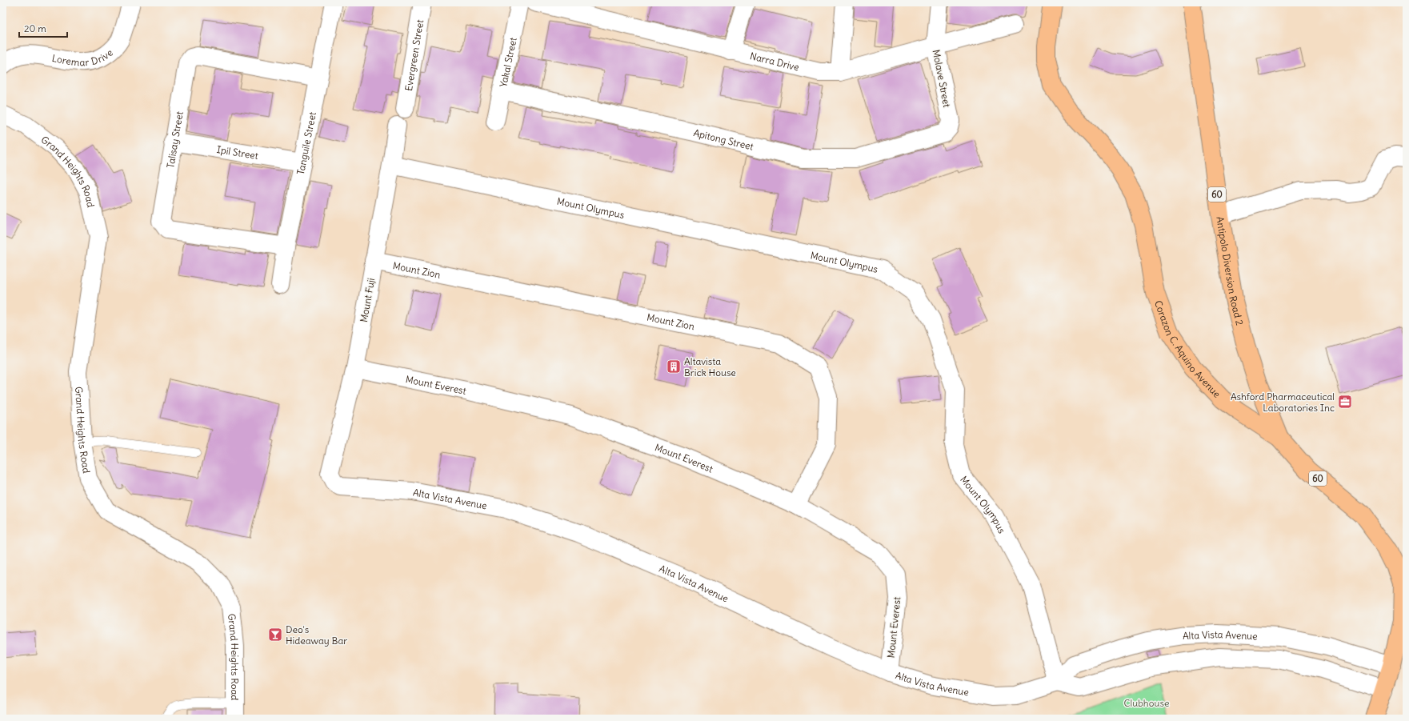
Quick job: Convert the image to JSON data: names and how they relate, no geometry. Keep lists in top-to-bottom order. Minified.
{"streets":{"main road":["60","Antipolo Diversion Road 2","Corazon C. Aquino Avenue"],"street":["Loremar Drive","Evergreen Street","Yakal Street","Narra Drive","Molave Street","Talisay Street","Apitong Street","Tanguile Street","Ipil Street","Grand Heights Road","Mount Olympus","Mount Zion","Mount Fuji","Mount Everest","Alta Vista Avenue"]},"crossings":[["Yakal Street","Apitong Street"],["Narra Drive","Molave Street"],["Molave Street","Apitong Street"],["Talisay Street","Tanguile Street"],["Talisay Street","Ipil Street"],["Tanguile Street","Ipil Street"],["Mount Olympus","Mount Fuji"],["Mount Olympus","Alta Vista Avenue"],["Mount Zion","Mount Fuji"],["Mount Zion","Mount Everest"],["Antipolo Diversion Road 2","Corazon C. Aquino Avenue"],["Mount Fuji","Mount Everest"],["Mount Fuji","Alta Vista Avenue"],["Corazon C. Aquino Avenue","Alta Vista Avenue"],["Mount Everest","Alta Vista Avenue"]],"parks":["Clubhouse"],"places":{"building":["Altavista Brick House"],"office":["Ashford Pharmaceutical Laboratories Inc"],"bar":["Deo's Hideaway Bar"]},"scale_bar":"20 m"}
